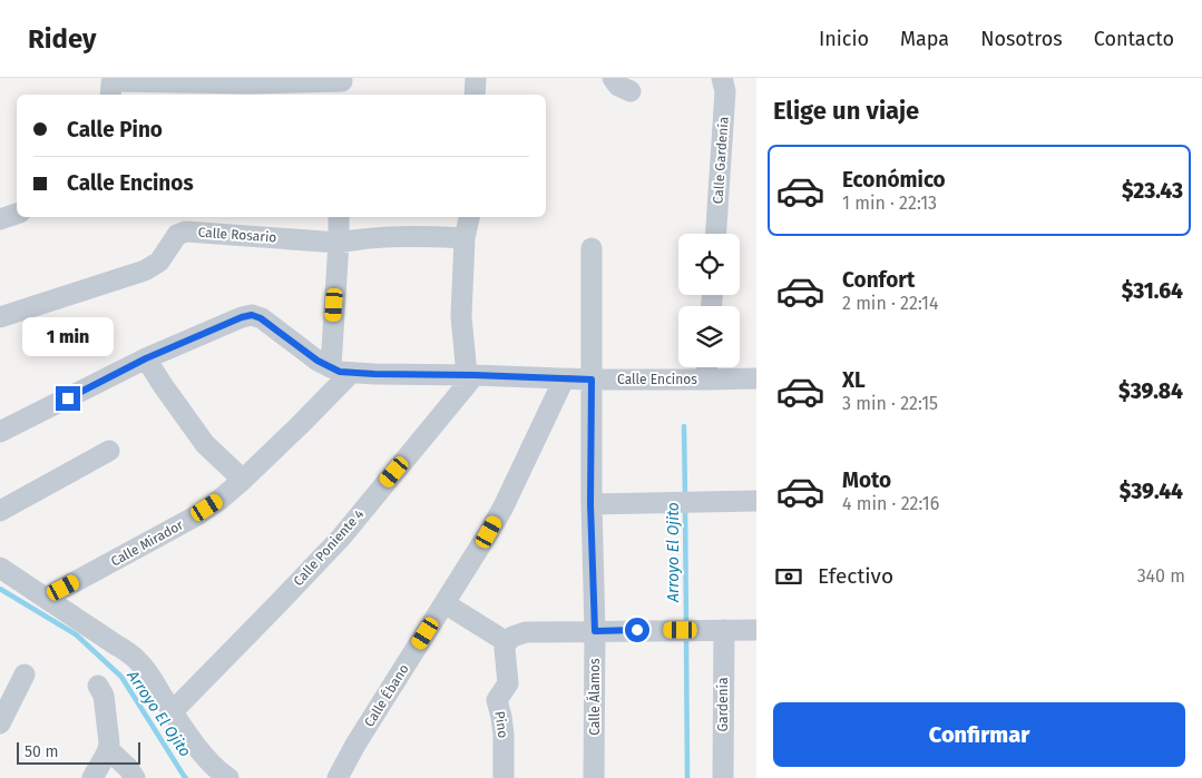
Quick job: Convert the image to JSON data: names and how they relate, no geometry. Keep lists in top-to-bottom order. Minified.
{"streets":{"street":["Calle Gardenía","Calle Rosario","Calle Encinos","Calle Mirador","Calle Poniente 4","Calle Ébano","Calle Álamos","Gardenía","Pino"]},"crossings":[["Calle Encinos","Calle Mirador"],["Calle Encinos","Calle Poniente 4"],["Calle Encinos","Calle Ébano"],["Calle Encinos","Calle Álamos"]],"water":["Arroyo El Ojito"],"scale_bar":"50 m","page":{"header":"Ridey","nav":["Inicio","Mapa","Nosotros","Contacto"],"heading":"Elige un viaje","banner":["Calle Pino","Calle Encinos"],"list":[{"name":"Económico","note":"1 min · 22:13","value":"$23.43"},{"name":"Confort","note":"2 min · 22:14","value":"$31.64"},{"name":"XL","note":"3 min · 22:15","value":"$39.84"},{"name":"Moto","note":"4 min · 22:16","value":"$39.44"}],"bubble":"1 min","pay":["Efectivo","340 m"],"buttons":"Confirmar","scale":"50 m"}}
